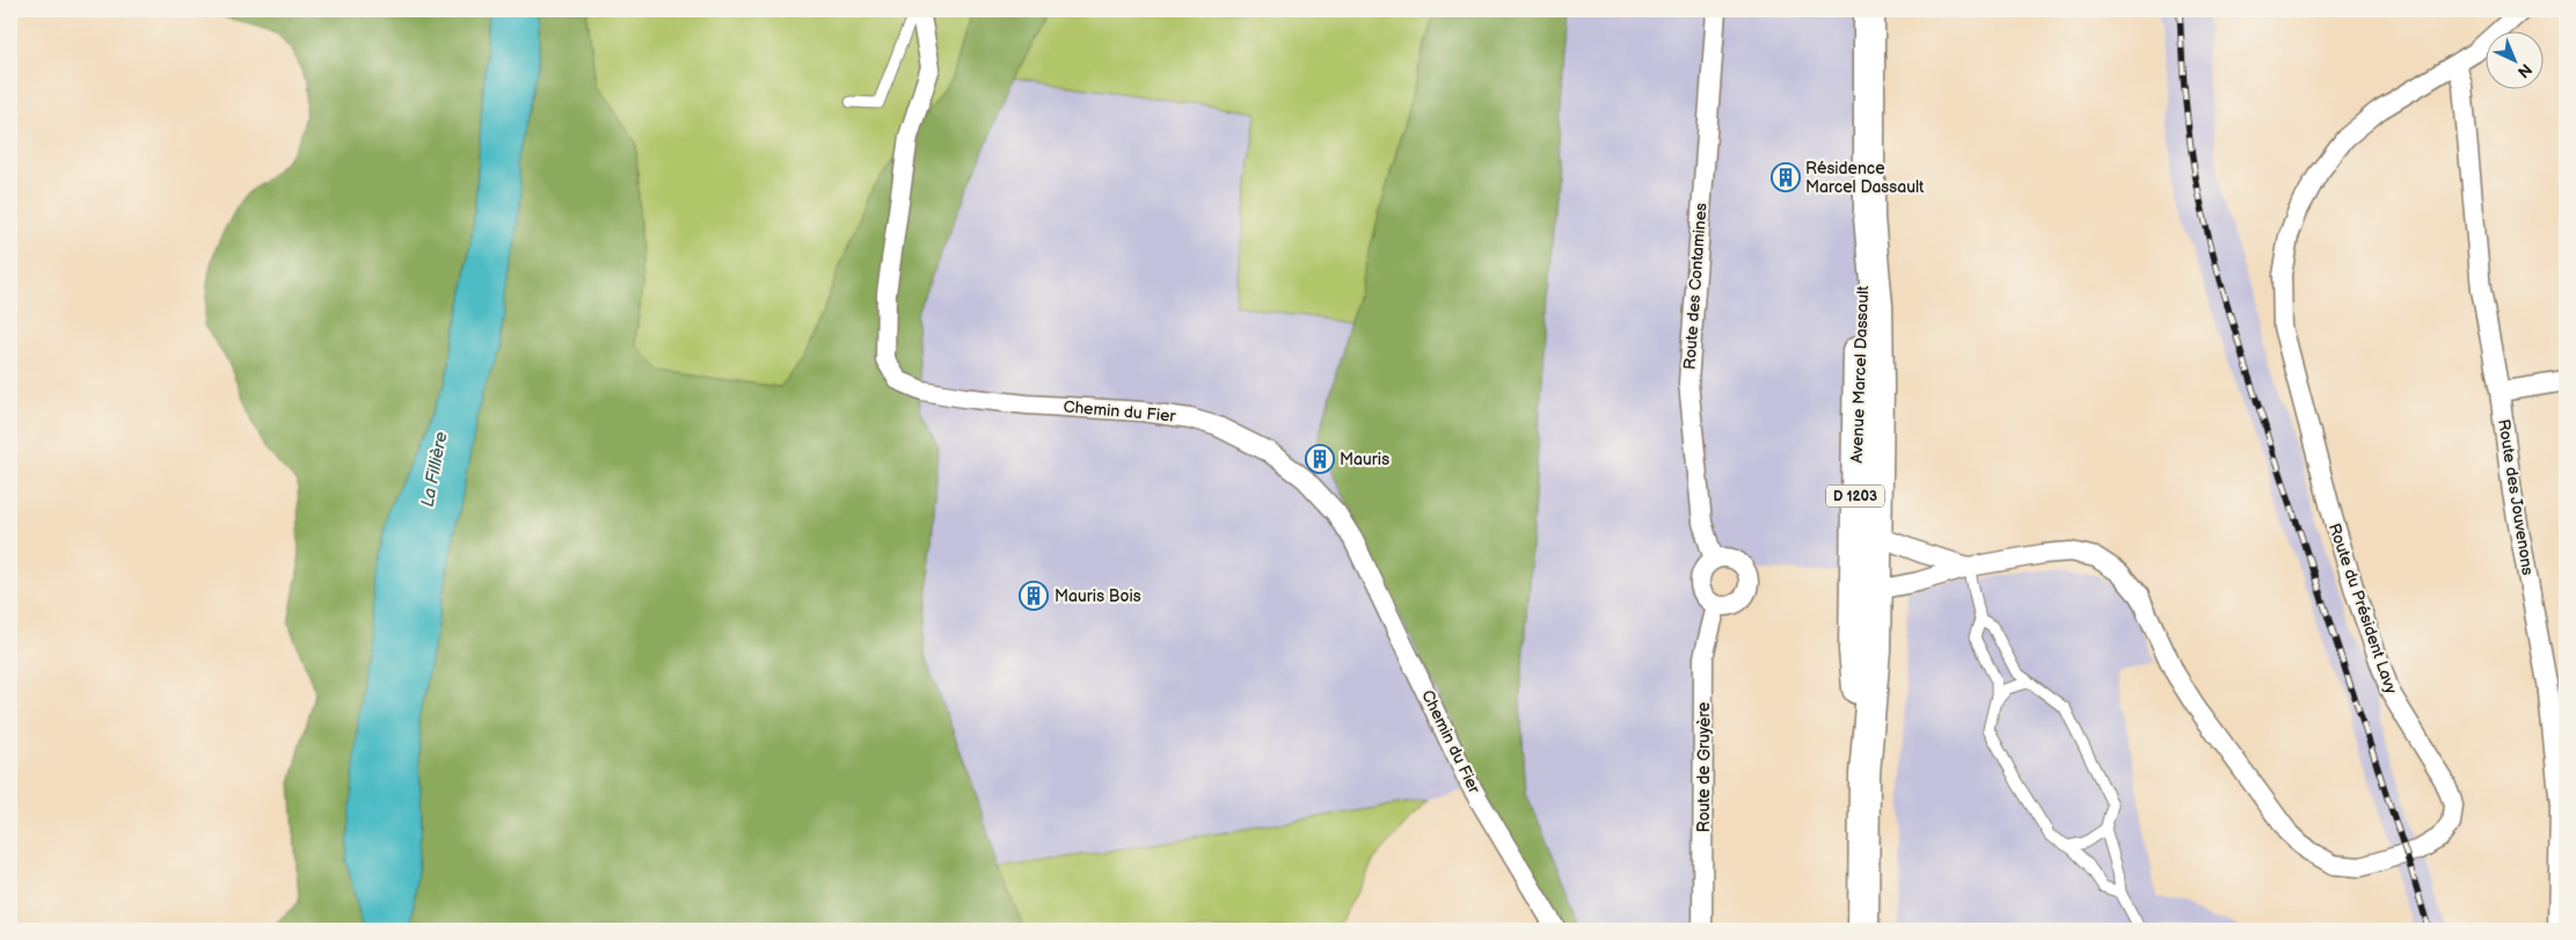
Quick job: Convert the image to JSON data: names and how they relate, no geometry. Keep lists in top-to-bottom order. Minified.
{"streets":{"main road":["Avenue Marcel Dassault","D 1203"],"street":["Route des Contamines","Chemin du Fier","Route des Jouvenons","Route du Président Lavy","Route de Gruyère"]},"crossings":[["Route des Contamines","Route de Gruyère"],["Avenue Marcel Dassault","Route du Président Lavy"],["Route des Jouvenons","Route du Président Lavy"]],"water":["La Fillière"],"places":{"building":["Résidence Marcel Dassault","Mauris","Mauris Bois"]},"north":"bottom right"}
